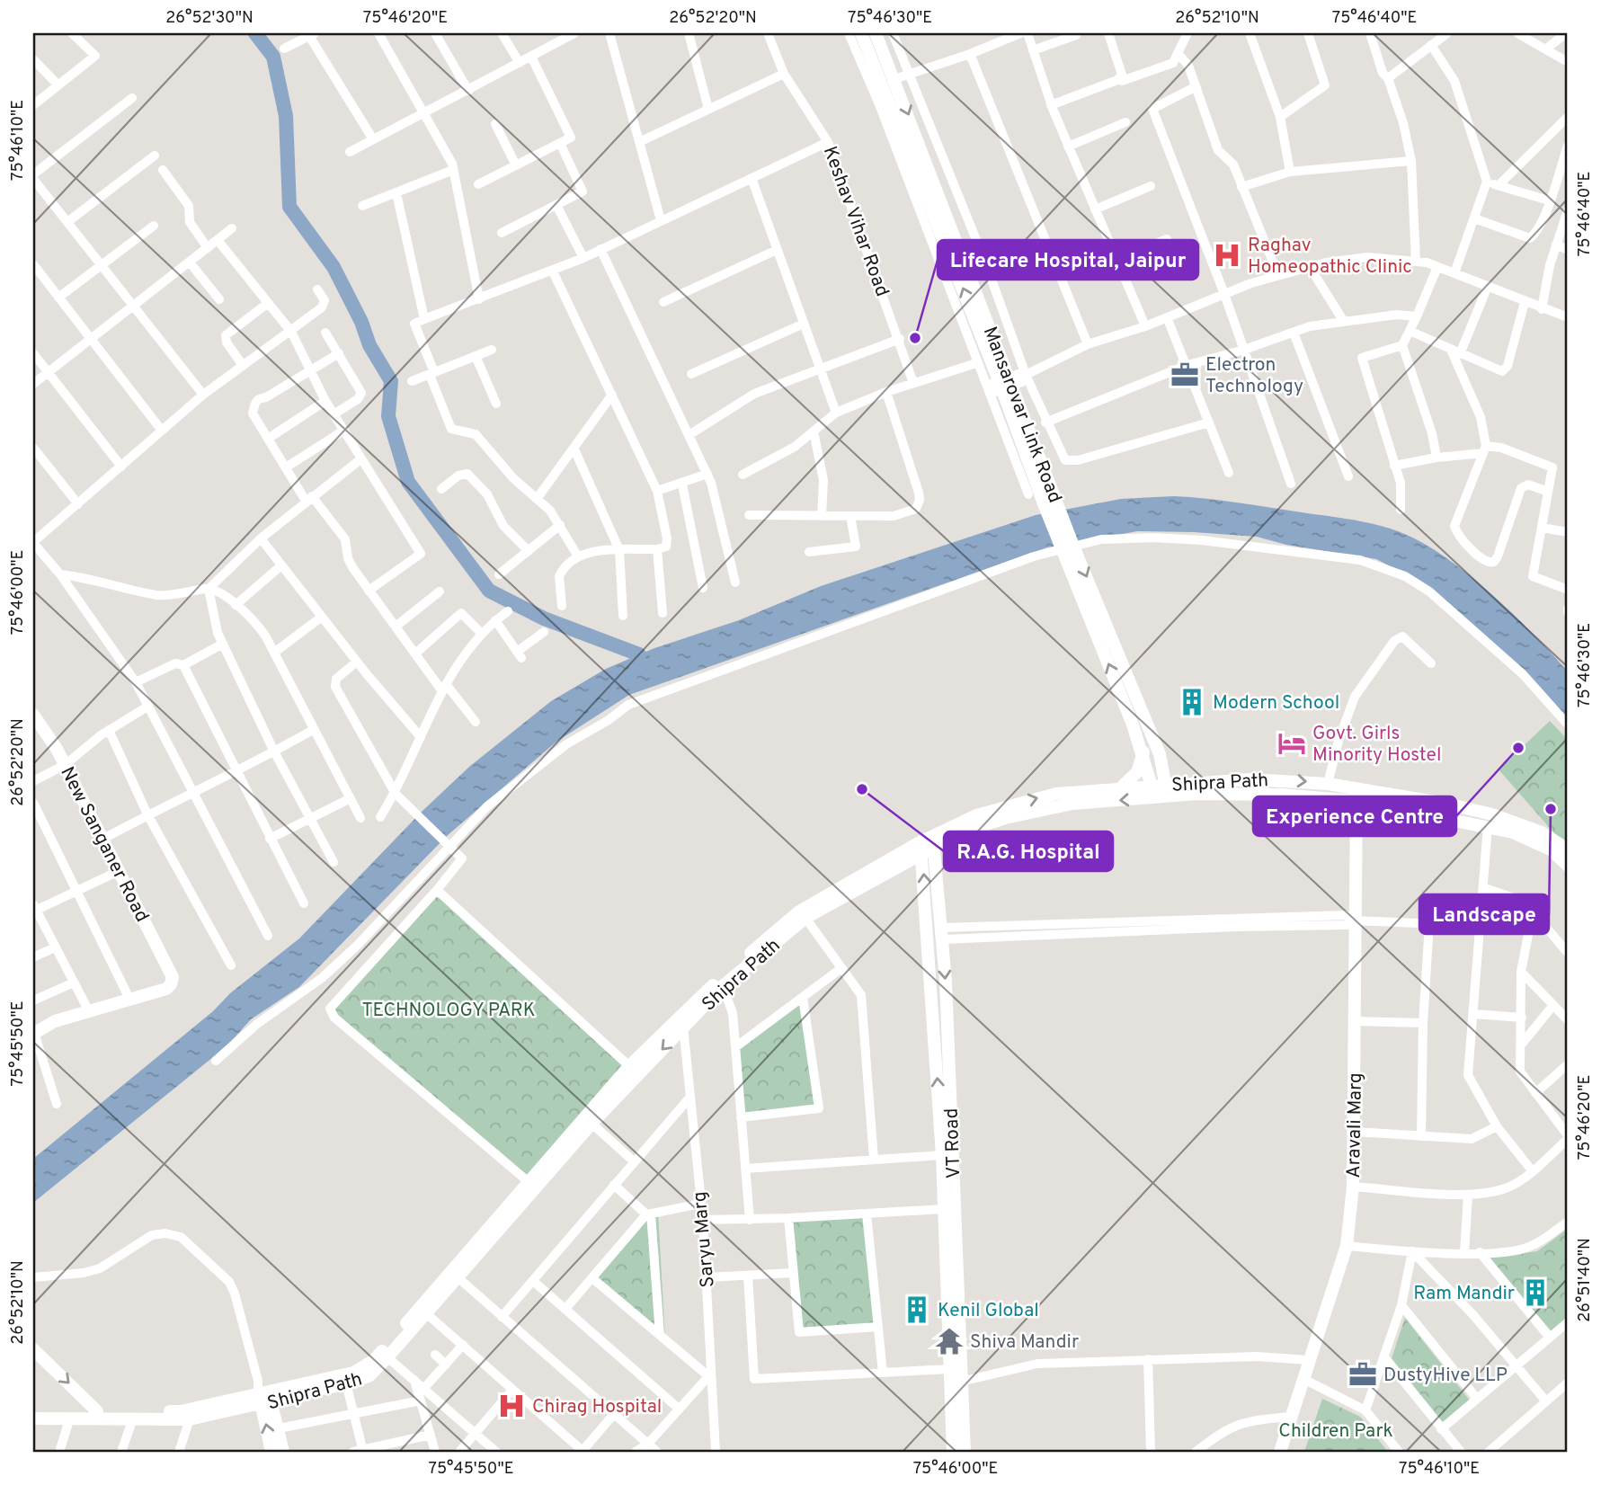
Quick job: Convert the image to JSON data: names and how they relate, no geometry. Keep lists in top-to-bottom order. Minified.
{"streets":{"street":["Keshav Vihar Road","Mansarovar Link Road","Shipra Path","New Sanganer Road","Aravali Marg","VT Road","Saryu Marg"]},"crossings":[["Mansarovar Link Road","Shipra Path"],["Shipra Path","Aravali Marg"],["Shipra Path","VT Road"],["Shipra Path","Saryu Marg"]],"parks":["TECHNOLOGY PARK","Children Park"],"places":{"hospital":["Raghav Homeopathic Clinic","Chirag Hospital"],"other":["Lifecare Hospital, Jaipur","Experience Centre","R.A.G. Hospital","Landscape"],"office":["Electron Technology","DustyHive LLP"],"building":["Modern School","Ram Mandir","Kenil Global"],"hotel":["Govt. Girls Minority Hostel"],"temple":["Shiva Mandir"]},"coordinates":["26°52'30\"N","75°46'20\"E","26°52'20\"N","75°46'30\"E","26°52'10\"N","75°46'40\"E","75°46'10\"E","75°46'00\"E","75°45'50\"E","26°51'40\"N"]}
